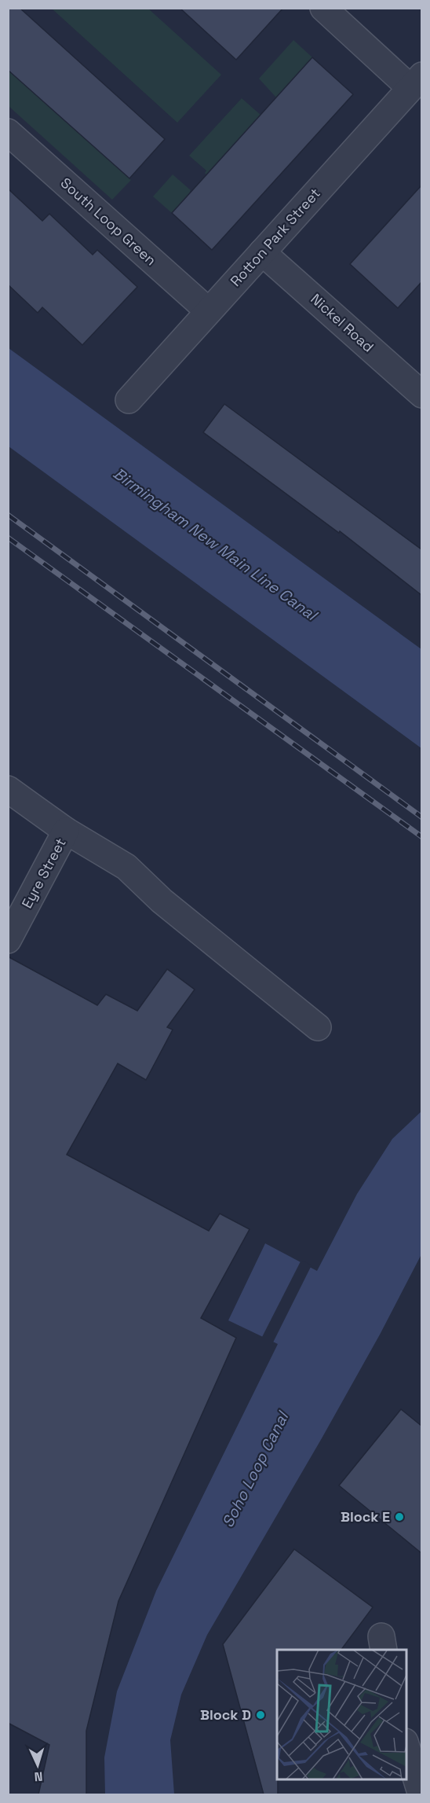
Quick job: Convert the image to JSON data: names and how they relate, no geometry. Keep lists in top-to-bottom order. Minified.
{"streets":{"street":["South Loop Green","Rotton Park Street","Nickel Road","Eyre Street"]},"crossings":[["South Loop Green","Rotton Park Street"],["Rotton Park Street","Nickel Road"]],"water":["Birmingham New Main Line Canal","Soho Loop Canal"],"places":["Block E","Block D"],"north":"bottom"}
